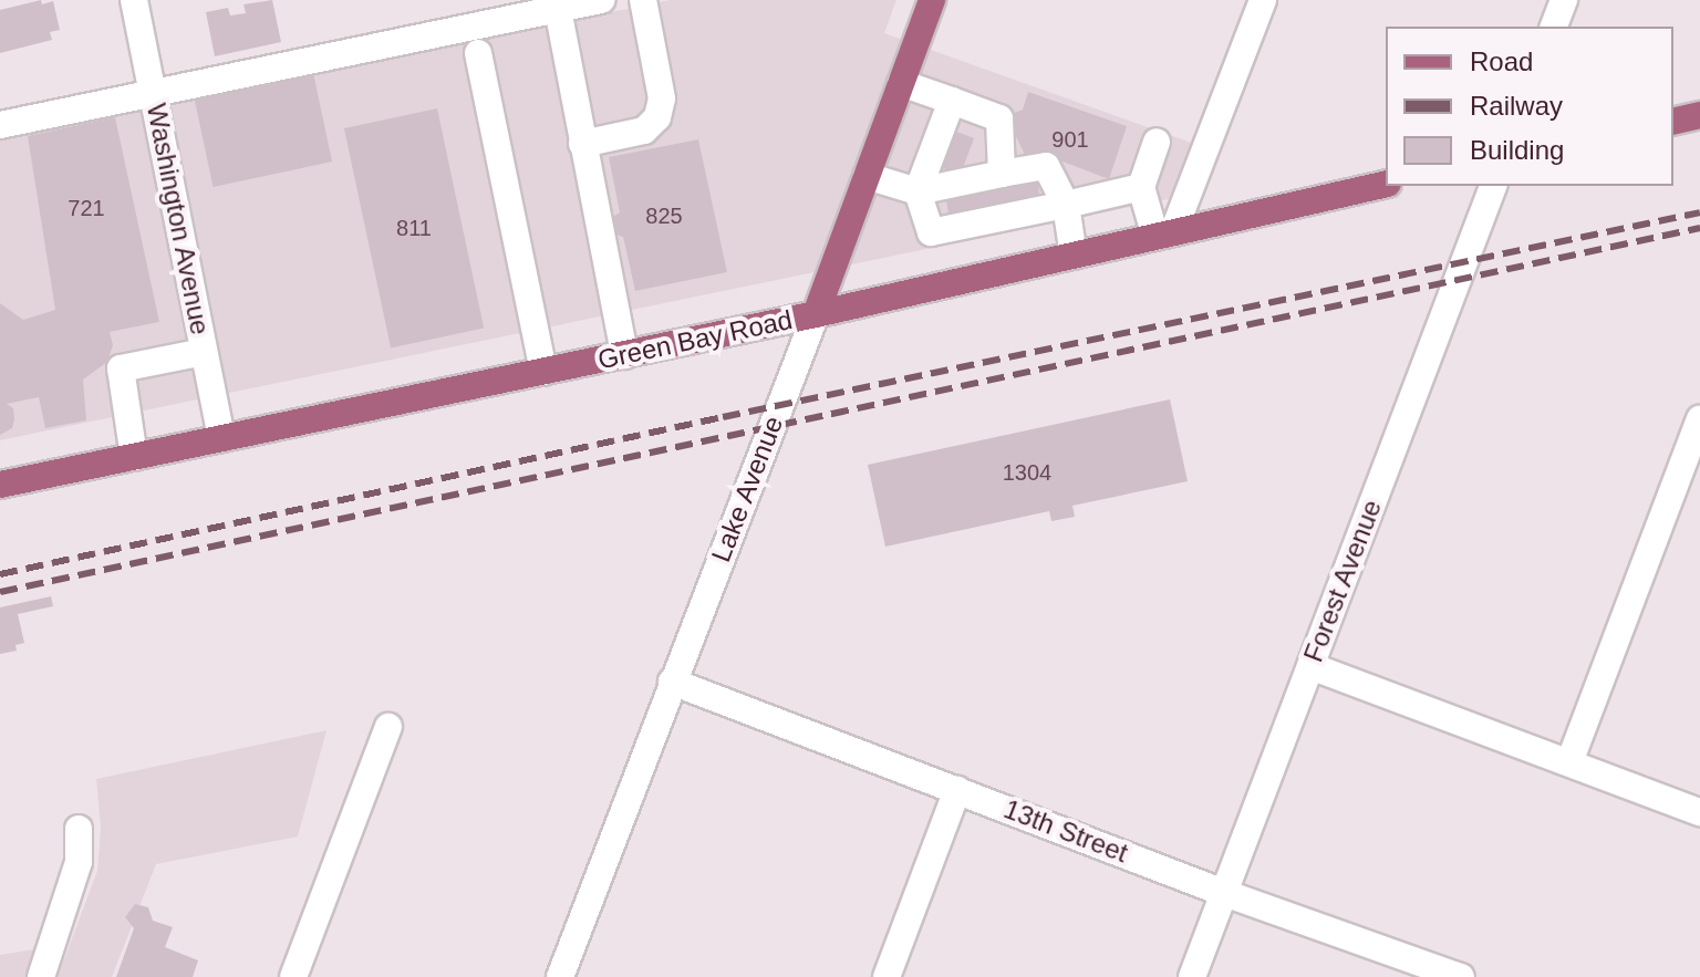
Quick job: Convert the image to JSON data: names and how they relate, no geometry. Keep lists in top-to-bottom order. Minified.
{"streets":{"main road":["Green Bay Road","Lake Avenue"],"street":["Washington Avenue","Forest Avenue","13th Street"]},"crossings":[["Washington Avenue","Green Bay Road"],["Green Bay Road","Lake Avenue"],["Lake Avenue","13th Street"],["Forest Avenue","13th Street"]],"house_numbers":["901","721","825","811","1304"],"legend":["Road","Railway","Building"]}
